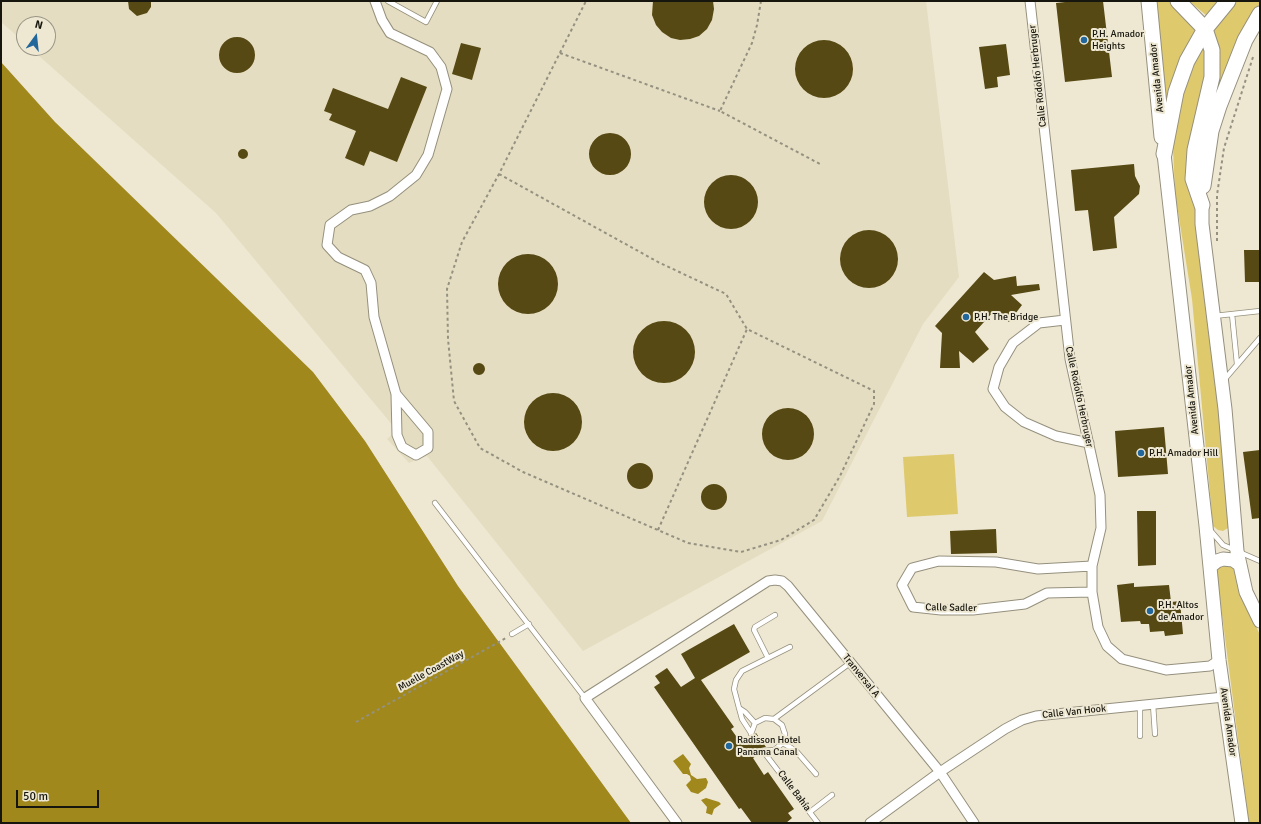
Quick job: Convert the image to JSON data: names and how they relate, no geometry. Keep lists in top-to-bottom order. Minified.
{"streets":{"main road":["Avenida Amador"],"street":["Calle Rodolfo Herbruger","Calle Sadler","Tranversal A","Calle Van Hook"],"lane":["Calle Bahía"],"path":["Muelle CoastWay"]},"crossings":[["Calle Rodolfo Herbruger","Avenida Amador"],["Calle Rodolfo Herbruger","Calle Sadler"],["Avenida Amador","Calle Van Hook"],["Tranversal A","Calle Van Hook"]],"places":["P.H. Amador Heights","P.H. The Bridge","P.H. Amador Hill","P.H. Altos de Amador","Radisson Hotel Panama Canal"],"scale_bar":"50 m","north":"top"}
